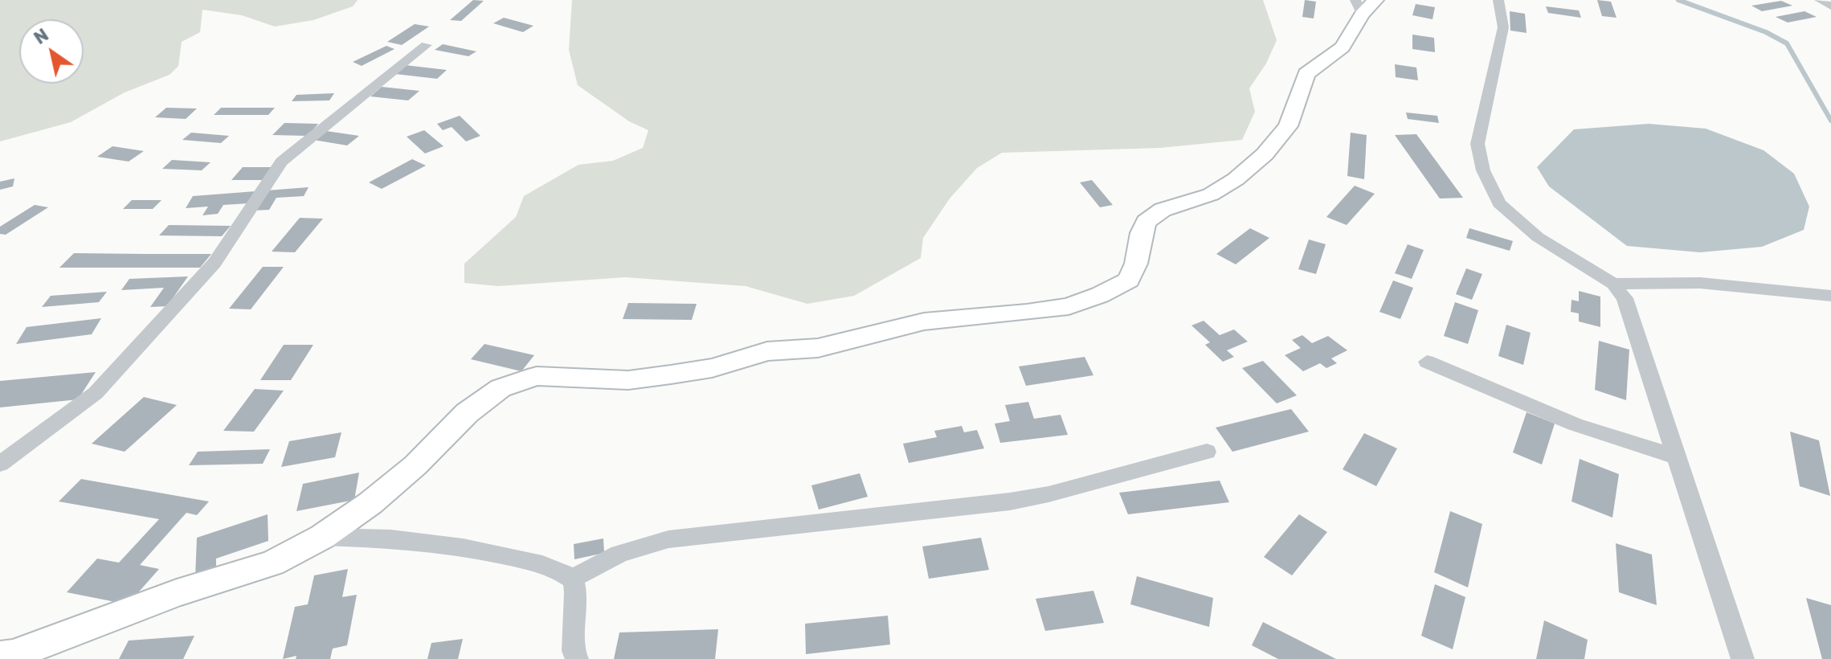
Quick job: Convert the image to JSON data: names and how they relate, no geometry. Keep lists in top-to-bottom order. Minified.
{"north":"top left"}
